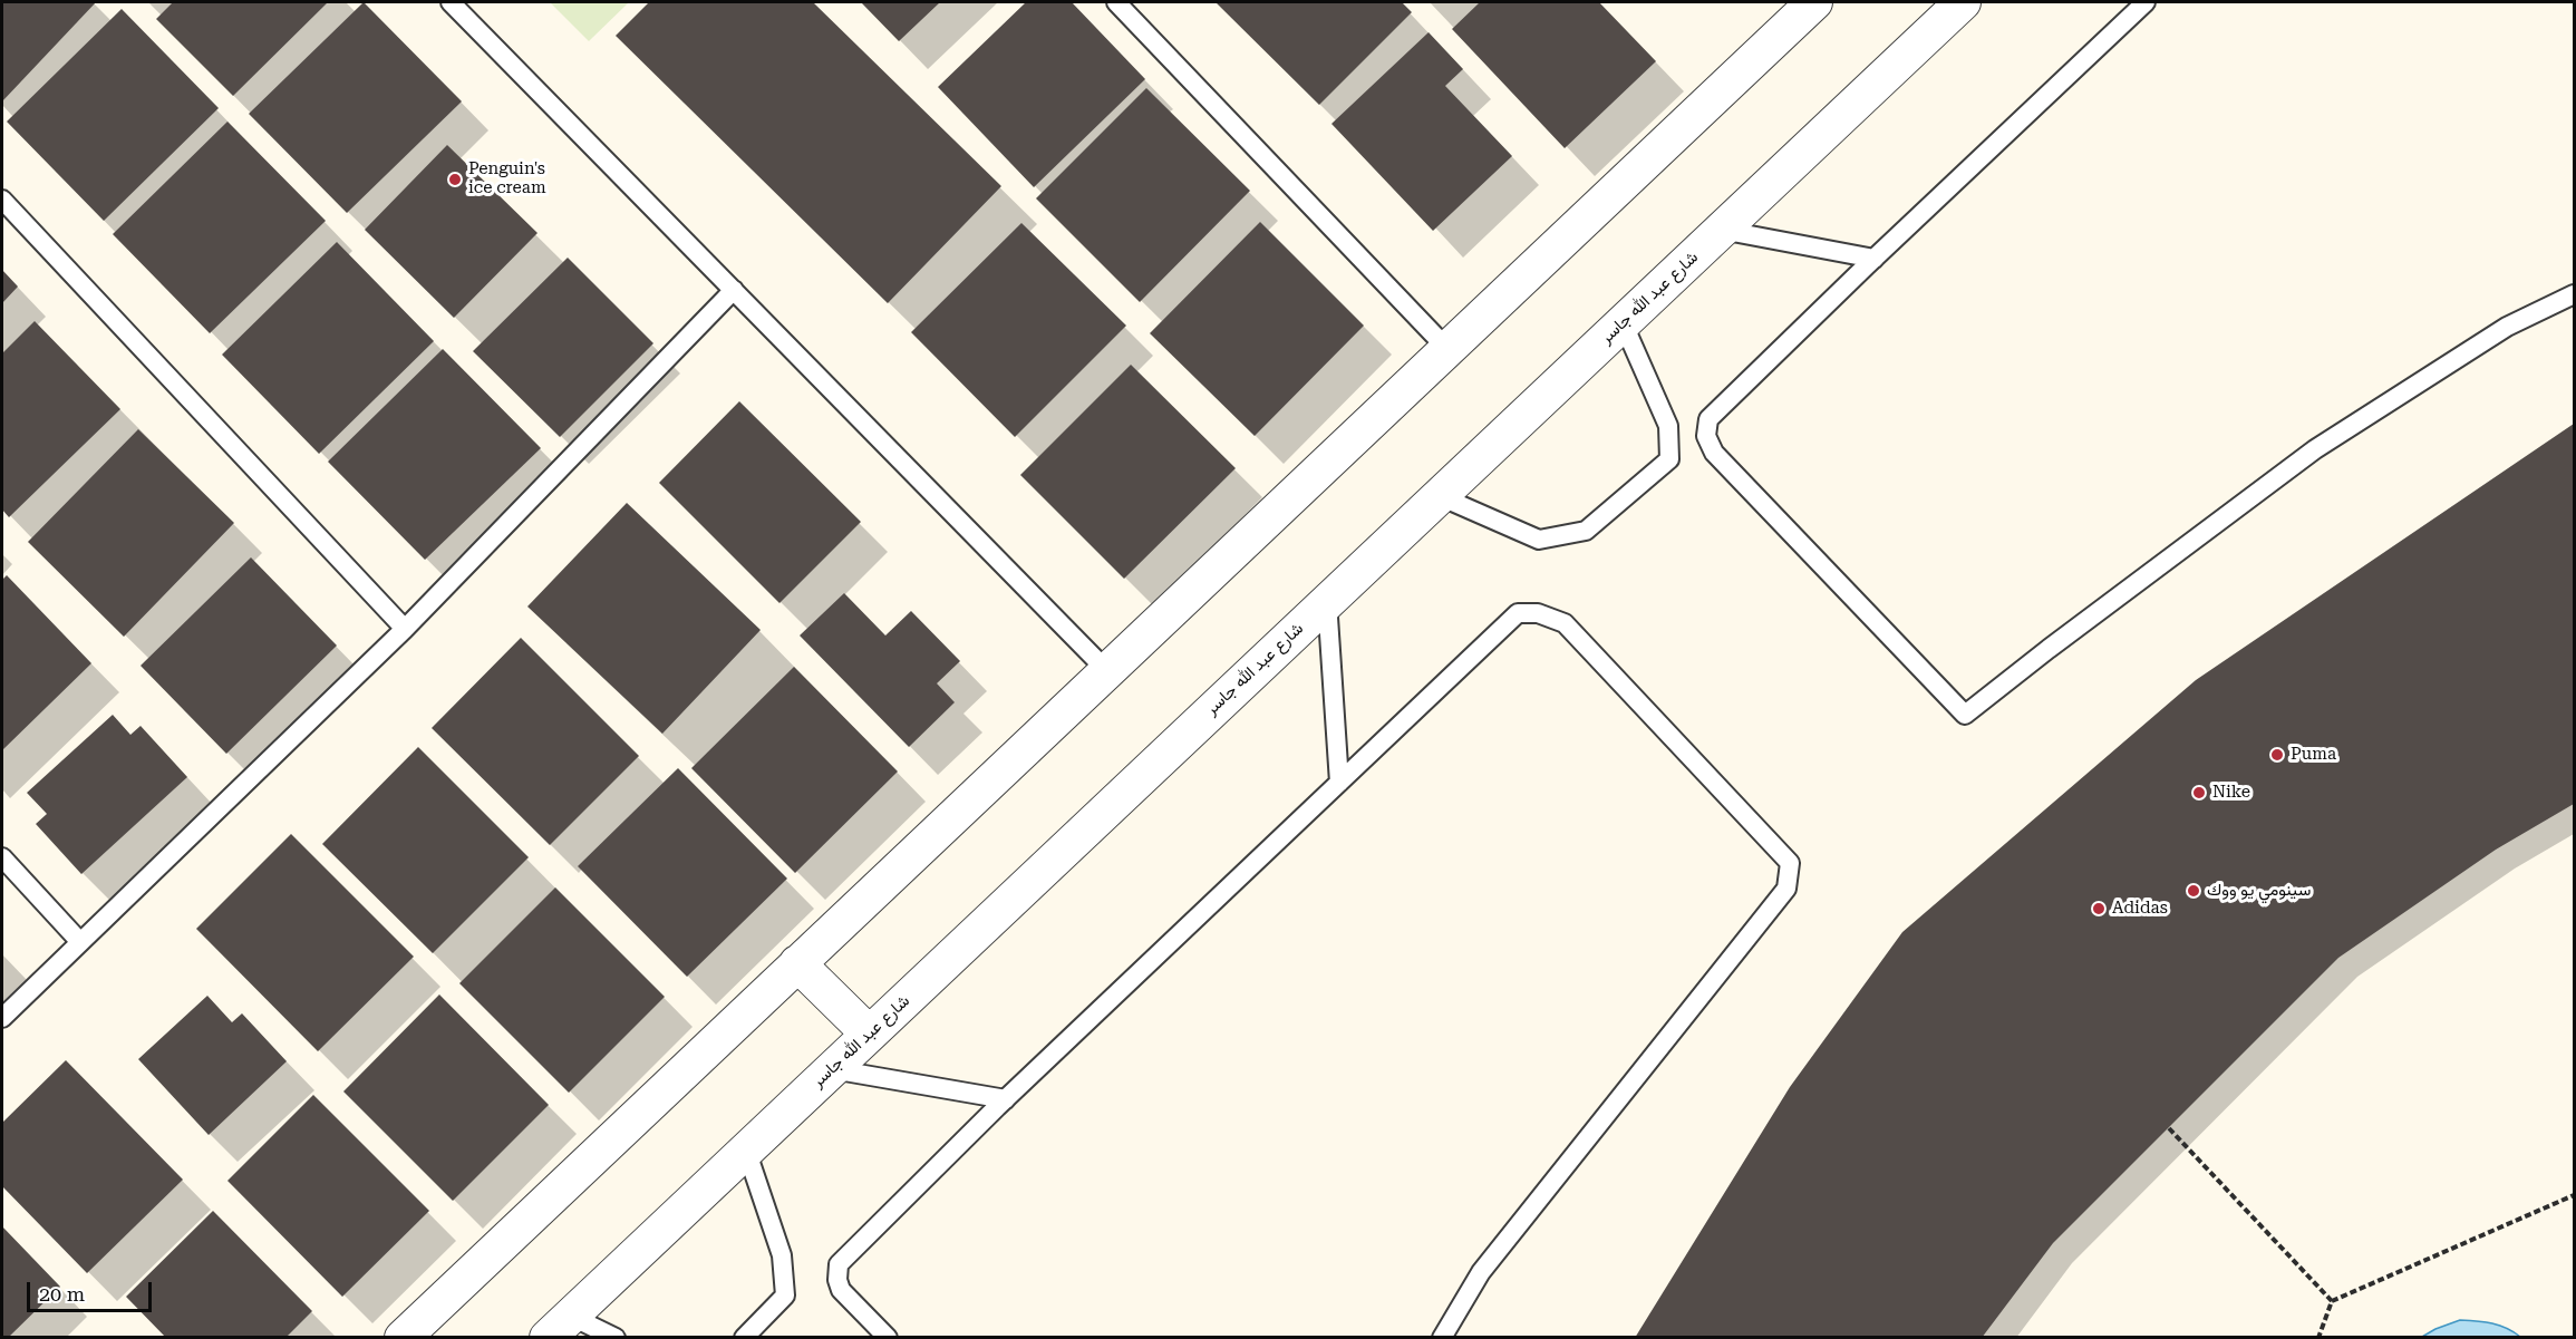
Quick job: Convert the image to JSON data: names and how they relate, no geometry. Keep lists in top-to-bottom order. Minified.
{"streets":{"street":["شارع عبد الله جاسر"]},"places":["Penguin's ice cream","Puma","Nike","سينومي يو ووك","Adidas"],"scale_bar":"20 m"}
